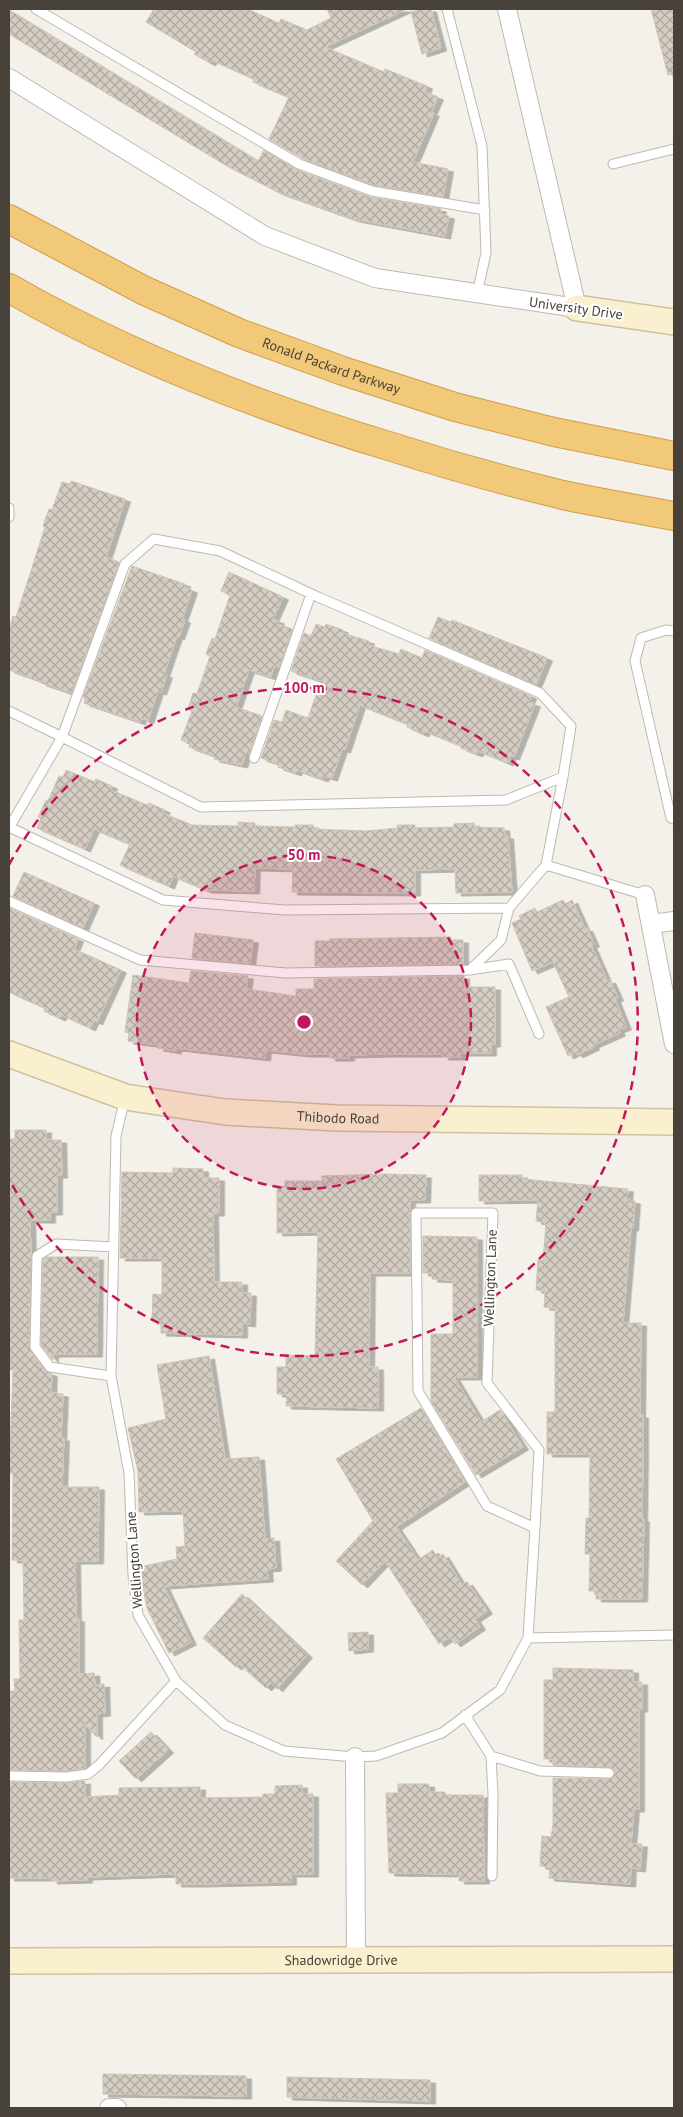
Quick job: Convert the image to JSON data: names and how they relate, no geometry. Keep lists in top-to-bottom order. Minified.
{"streets":{"highway":["Ronald Packard Parkway"],"street":["University Drive","Thibodo Road","Shadowridge Drive"],"lane":["Wellington Lane"]},"crossings":[["Thibodo Road","Wellington Lane"]],"rings":["100 m","50 m"]}
